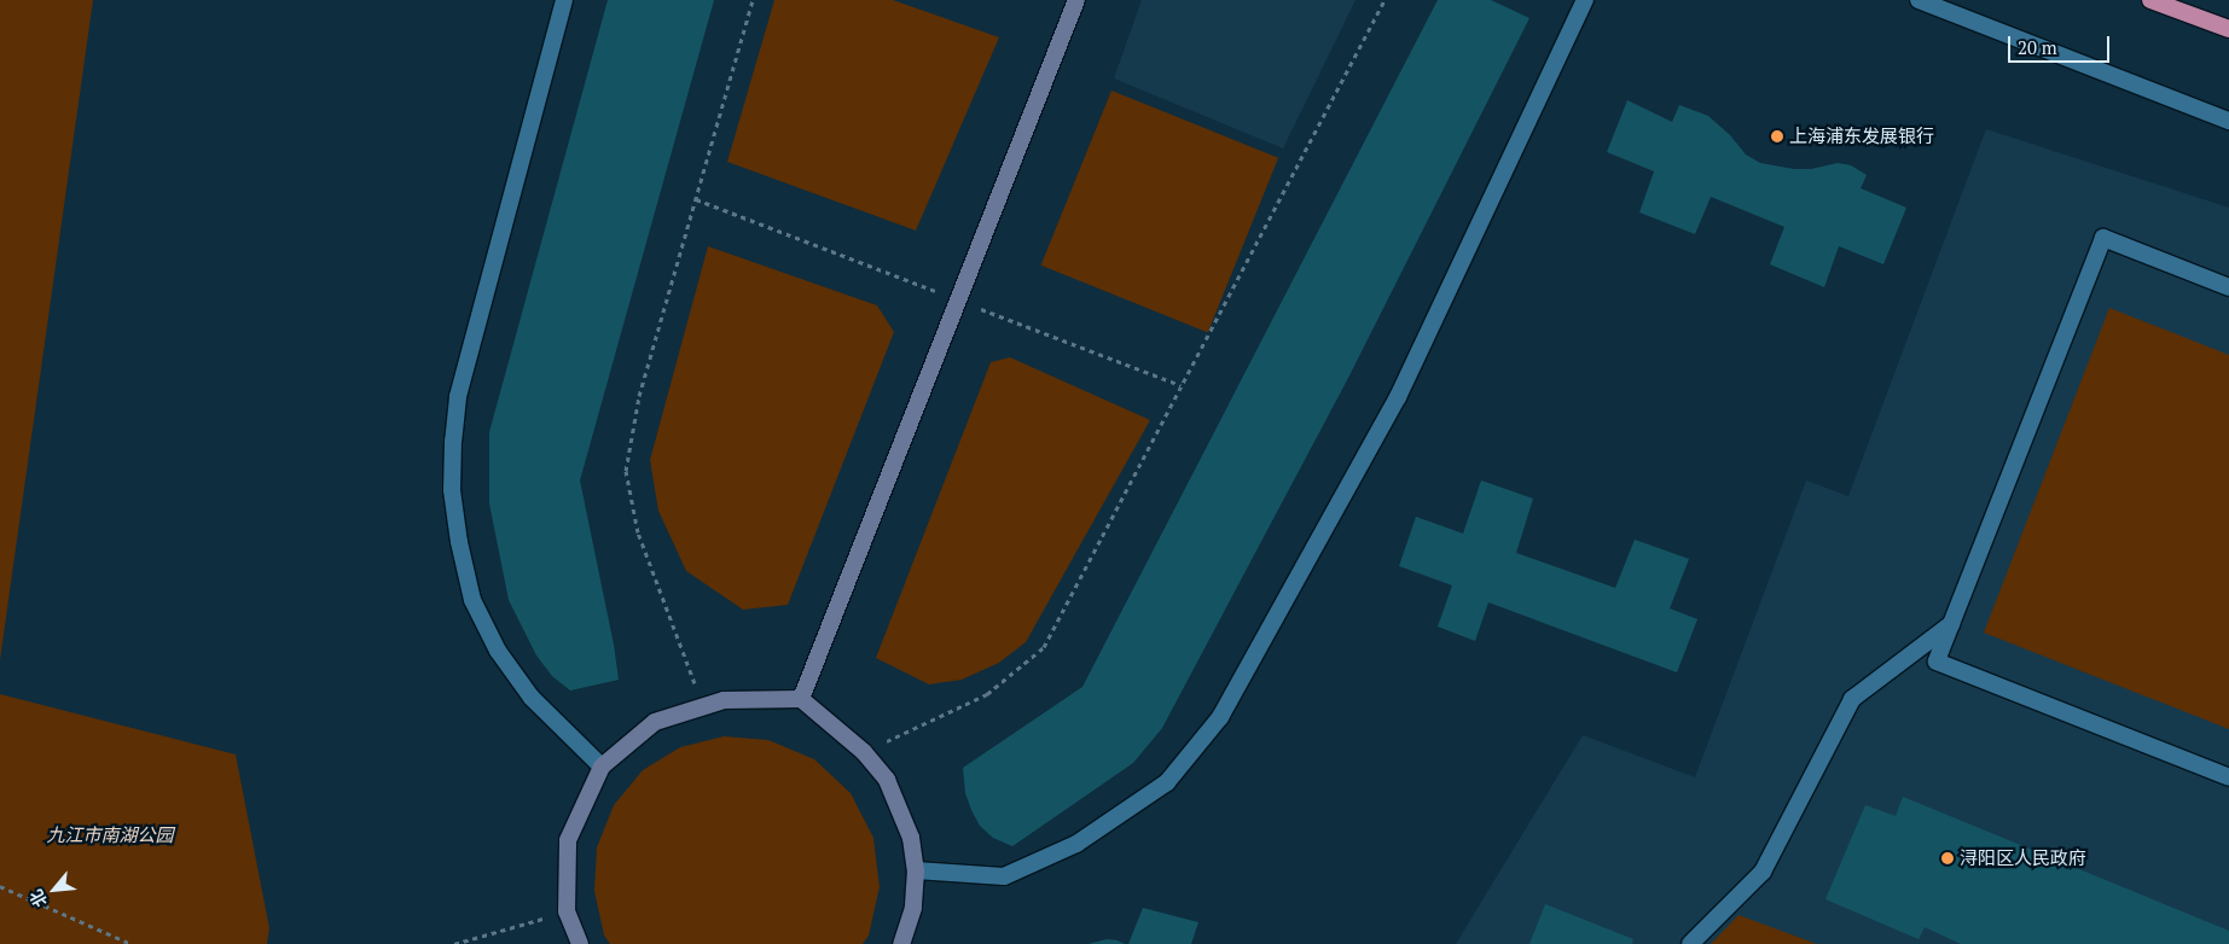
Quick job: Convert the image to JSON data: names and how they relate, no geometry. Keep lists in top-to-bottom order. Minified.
{"parks":["九江市南湖公园"],"places":["上海浦东发展银行","浔阳区人民政府"],"scale_bar":"20 m","north":"bottom left"}
